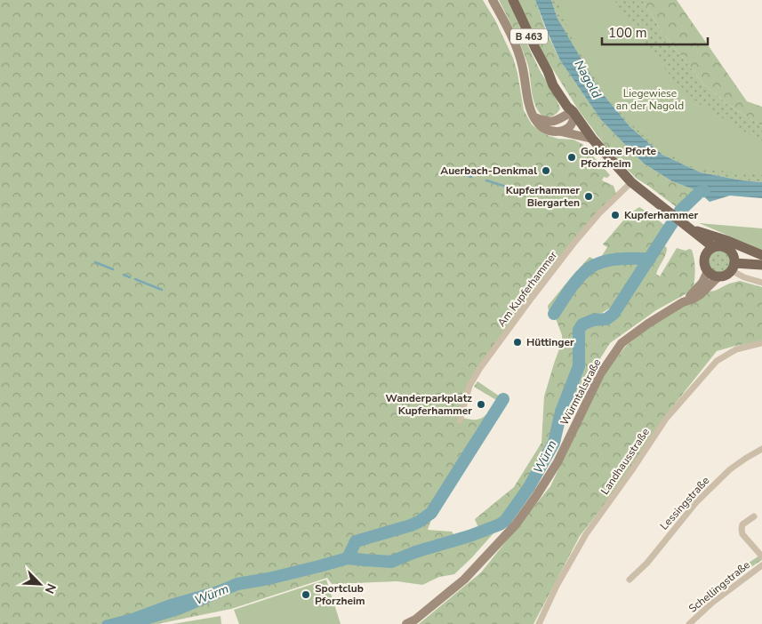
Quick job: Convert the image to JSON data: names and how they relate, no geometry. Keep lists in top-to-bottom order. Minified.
{"streets":{"main road":["B 463","Würmtalstraße"],"street":["Am Kupferhammer","Landhausstraße","Lessingstraße","Schellingstraße"]},"crossings":[["B 463","Am Kupferhammer"]],"water":["Nagold","Würm"],"parks":["Liegewiese an der Nagold"],"places":["Goldene Pforte Pforzheim","Auerbach-Denkmal","Kupferhammer Biergarten","Kupferhammer","Hüttinger","Wanderparkplatz Kupferhammer","Sportclub Pforzheim"],"scale_bar":"100 m","north":"bottom right"}
